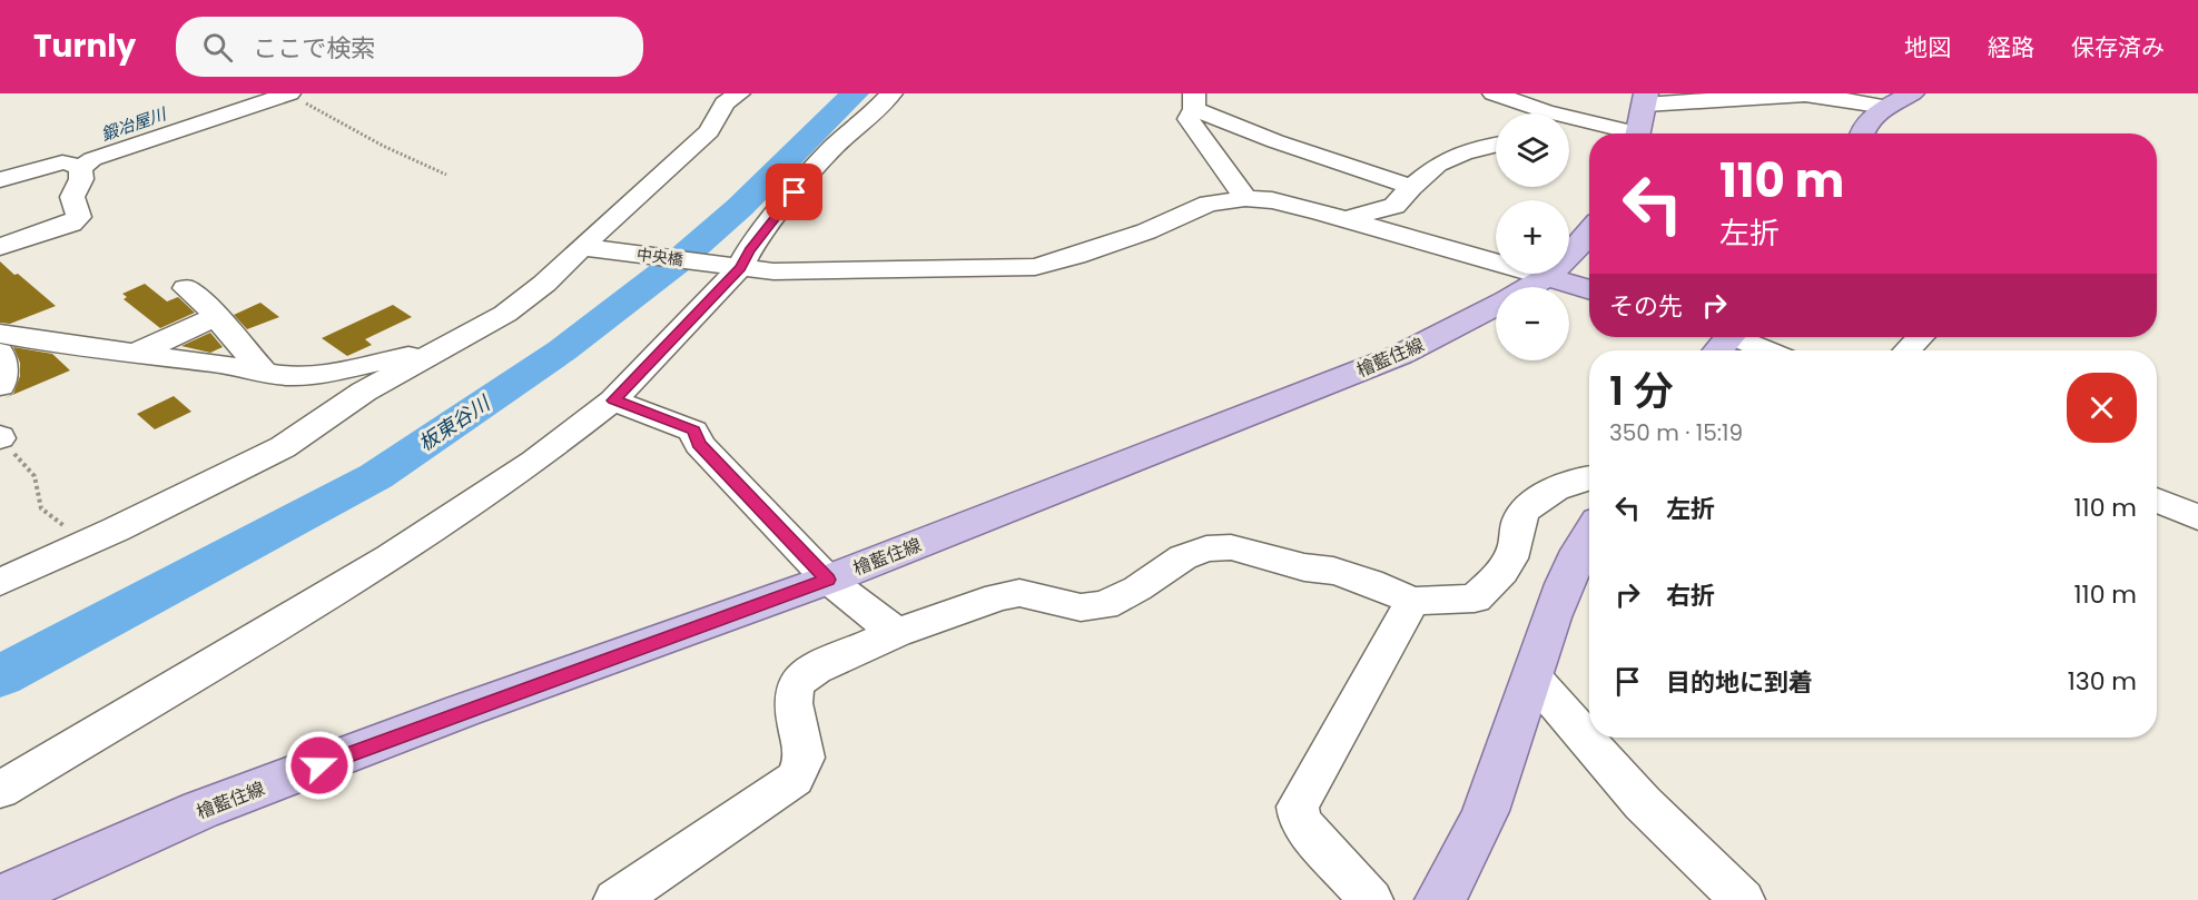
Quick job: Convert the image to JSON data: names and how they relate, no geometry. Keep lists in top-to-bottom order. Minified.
{"streets":{"main road":["檜藍住線"],"street":["中央橋"]},"crossings":[["中央橋","檜藍住線"]],"water":["鍛冶屋川","板東谷川"],"page":{"header":"Turnly","search":"ここで検索","nav":["地図","経路","保存済み"],"map_buttons":["+","−"],"turn":["110 m","左折"],"then":"その先","heading":["1 分","350 m · 15:19"],"list":[{"name":"左折","value":"110 m"},{"name":"右折","value":"110 m"},{"name":"目的地に到着","value":"130 m"}]}}
